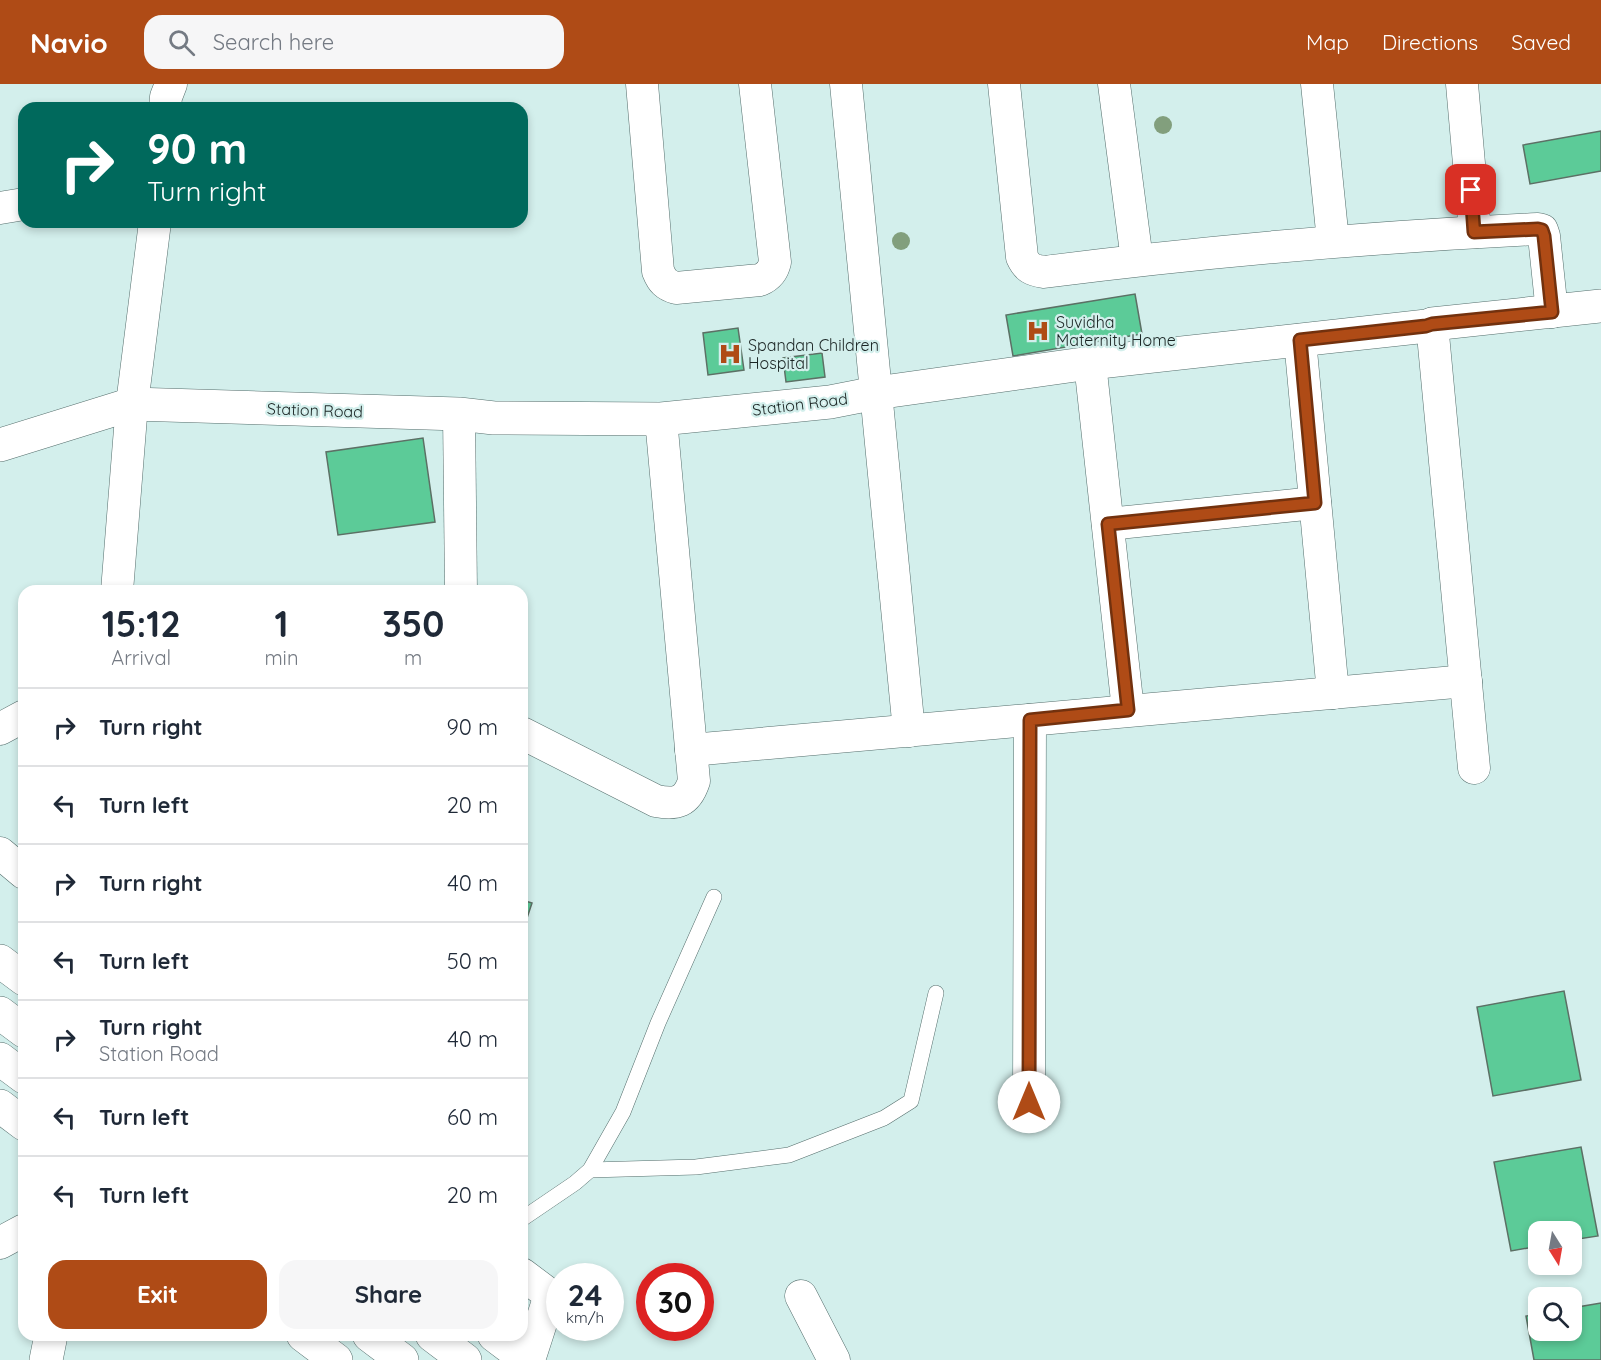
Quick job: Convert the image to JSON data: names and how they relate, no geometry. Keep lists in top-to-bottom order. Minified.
{"streets":{"main road":["Station Road"]},"places":{"hospital":["Suvidha Maternity Home","Spandan Children Hospital"]},"north":"bottom","page":{"header":"Navio","search":"Search here","nav":["Map","Directions","Saved"],"turn":["90 m","Turn right"],"eta":["15:12","Arrival","1","min","350","m"],"list":[{"name":"Turn right","value":"90 m"},{"name":"Turn left","value":"20 m"},{"name":"Turn right","value":"40 m"},{"name":"Turn left","value":"50 m"},{"name":"Turn right","note":"Station Road","value":"40 m"},{"name":"Turn left","value":"60 m"},{"name":"Turn left","value":"20 m"}],"buttons":["Exit","Share"],"speed":"24 km/h","limit":"30"}}
